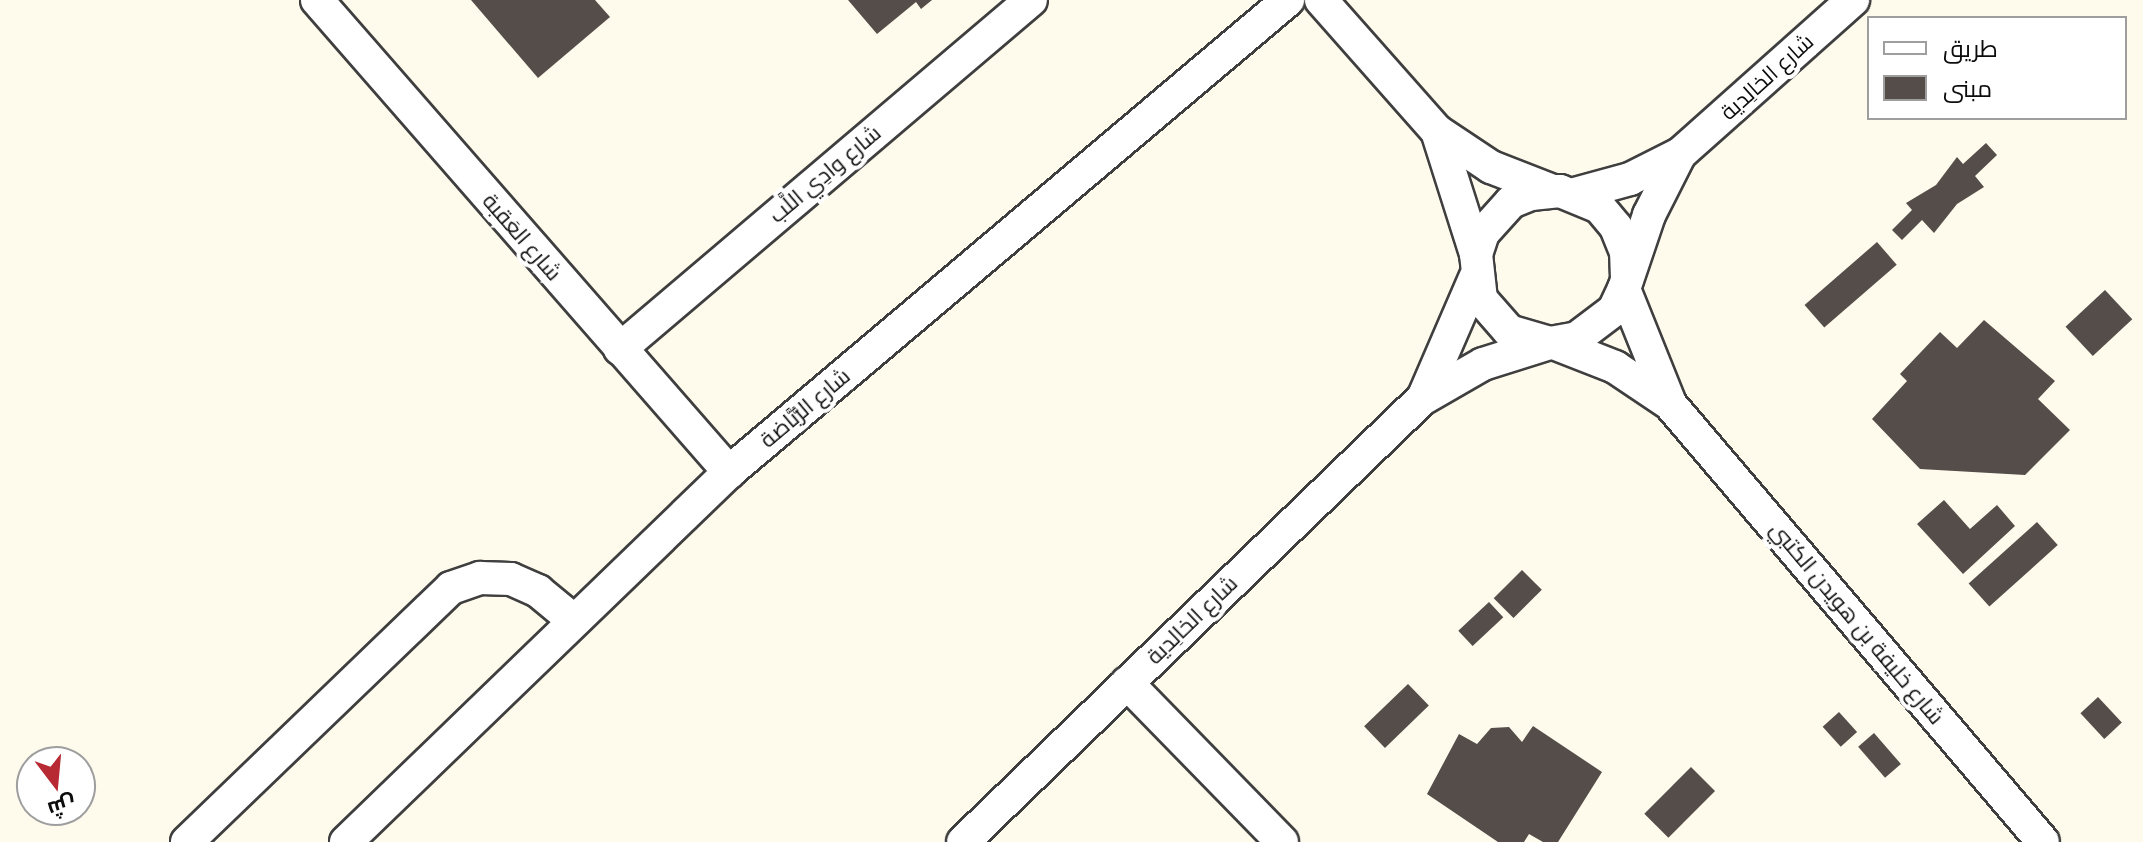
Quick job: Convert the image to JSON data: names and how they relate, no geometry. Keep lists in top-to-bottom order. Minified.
{"streets":{"street":["شارع الخالِدية","شارع وادِي اللَّب","شارع العَقبة","شارع الرُّبَّاضة","شارع خليفة بن هويدن الكتبي"]},"crossings":[["شارع الخالِدية","شارع خليفة بن هويدن الكتبي"],["شارع وادِي اللَّب","شارع العَقبة"],["شارع العَقبة","شارع الرُّبَّاضة"]],"legend":["طريق","مبنى"],"north":"bottom"}
